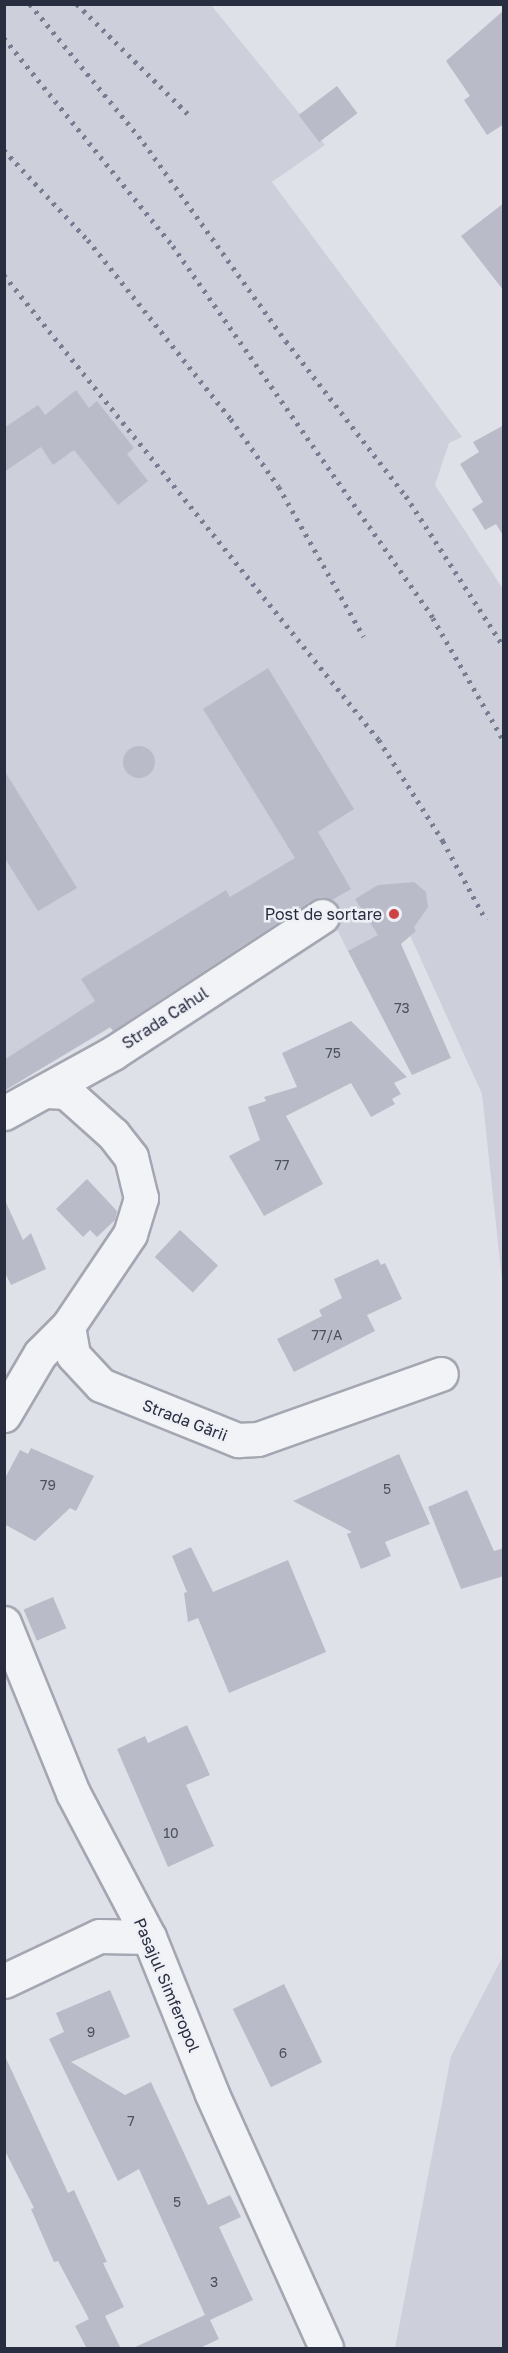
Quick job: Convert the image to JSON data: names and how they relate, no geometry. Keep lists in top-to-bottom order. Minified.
{"streets":{"street":["Strada Cahul","Strada Gării","Pasajul Simferopol"]},"places":["Post de sortare"],"house_numbers":["73","75","77","77/A","79","5","10","9","6","7","5","3"]}
